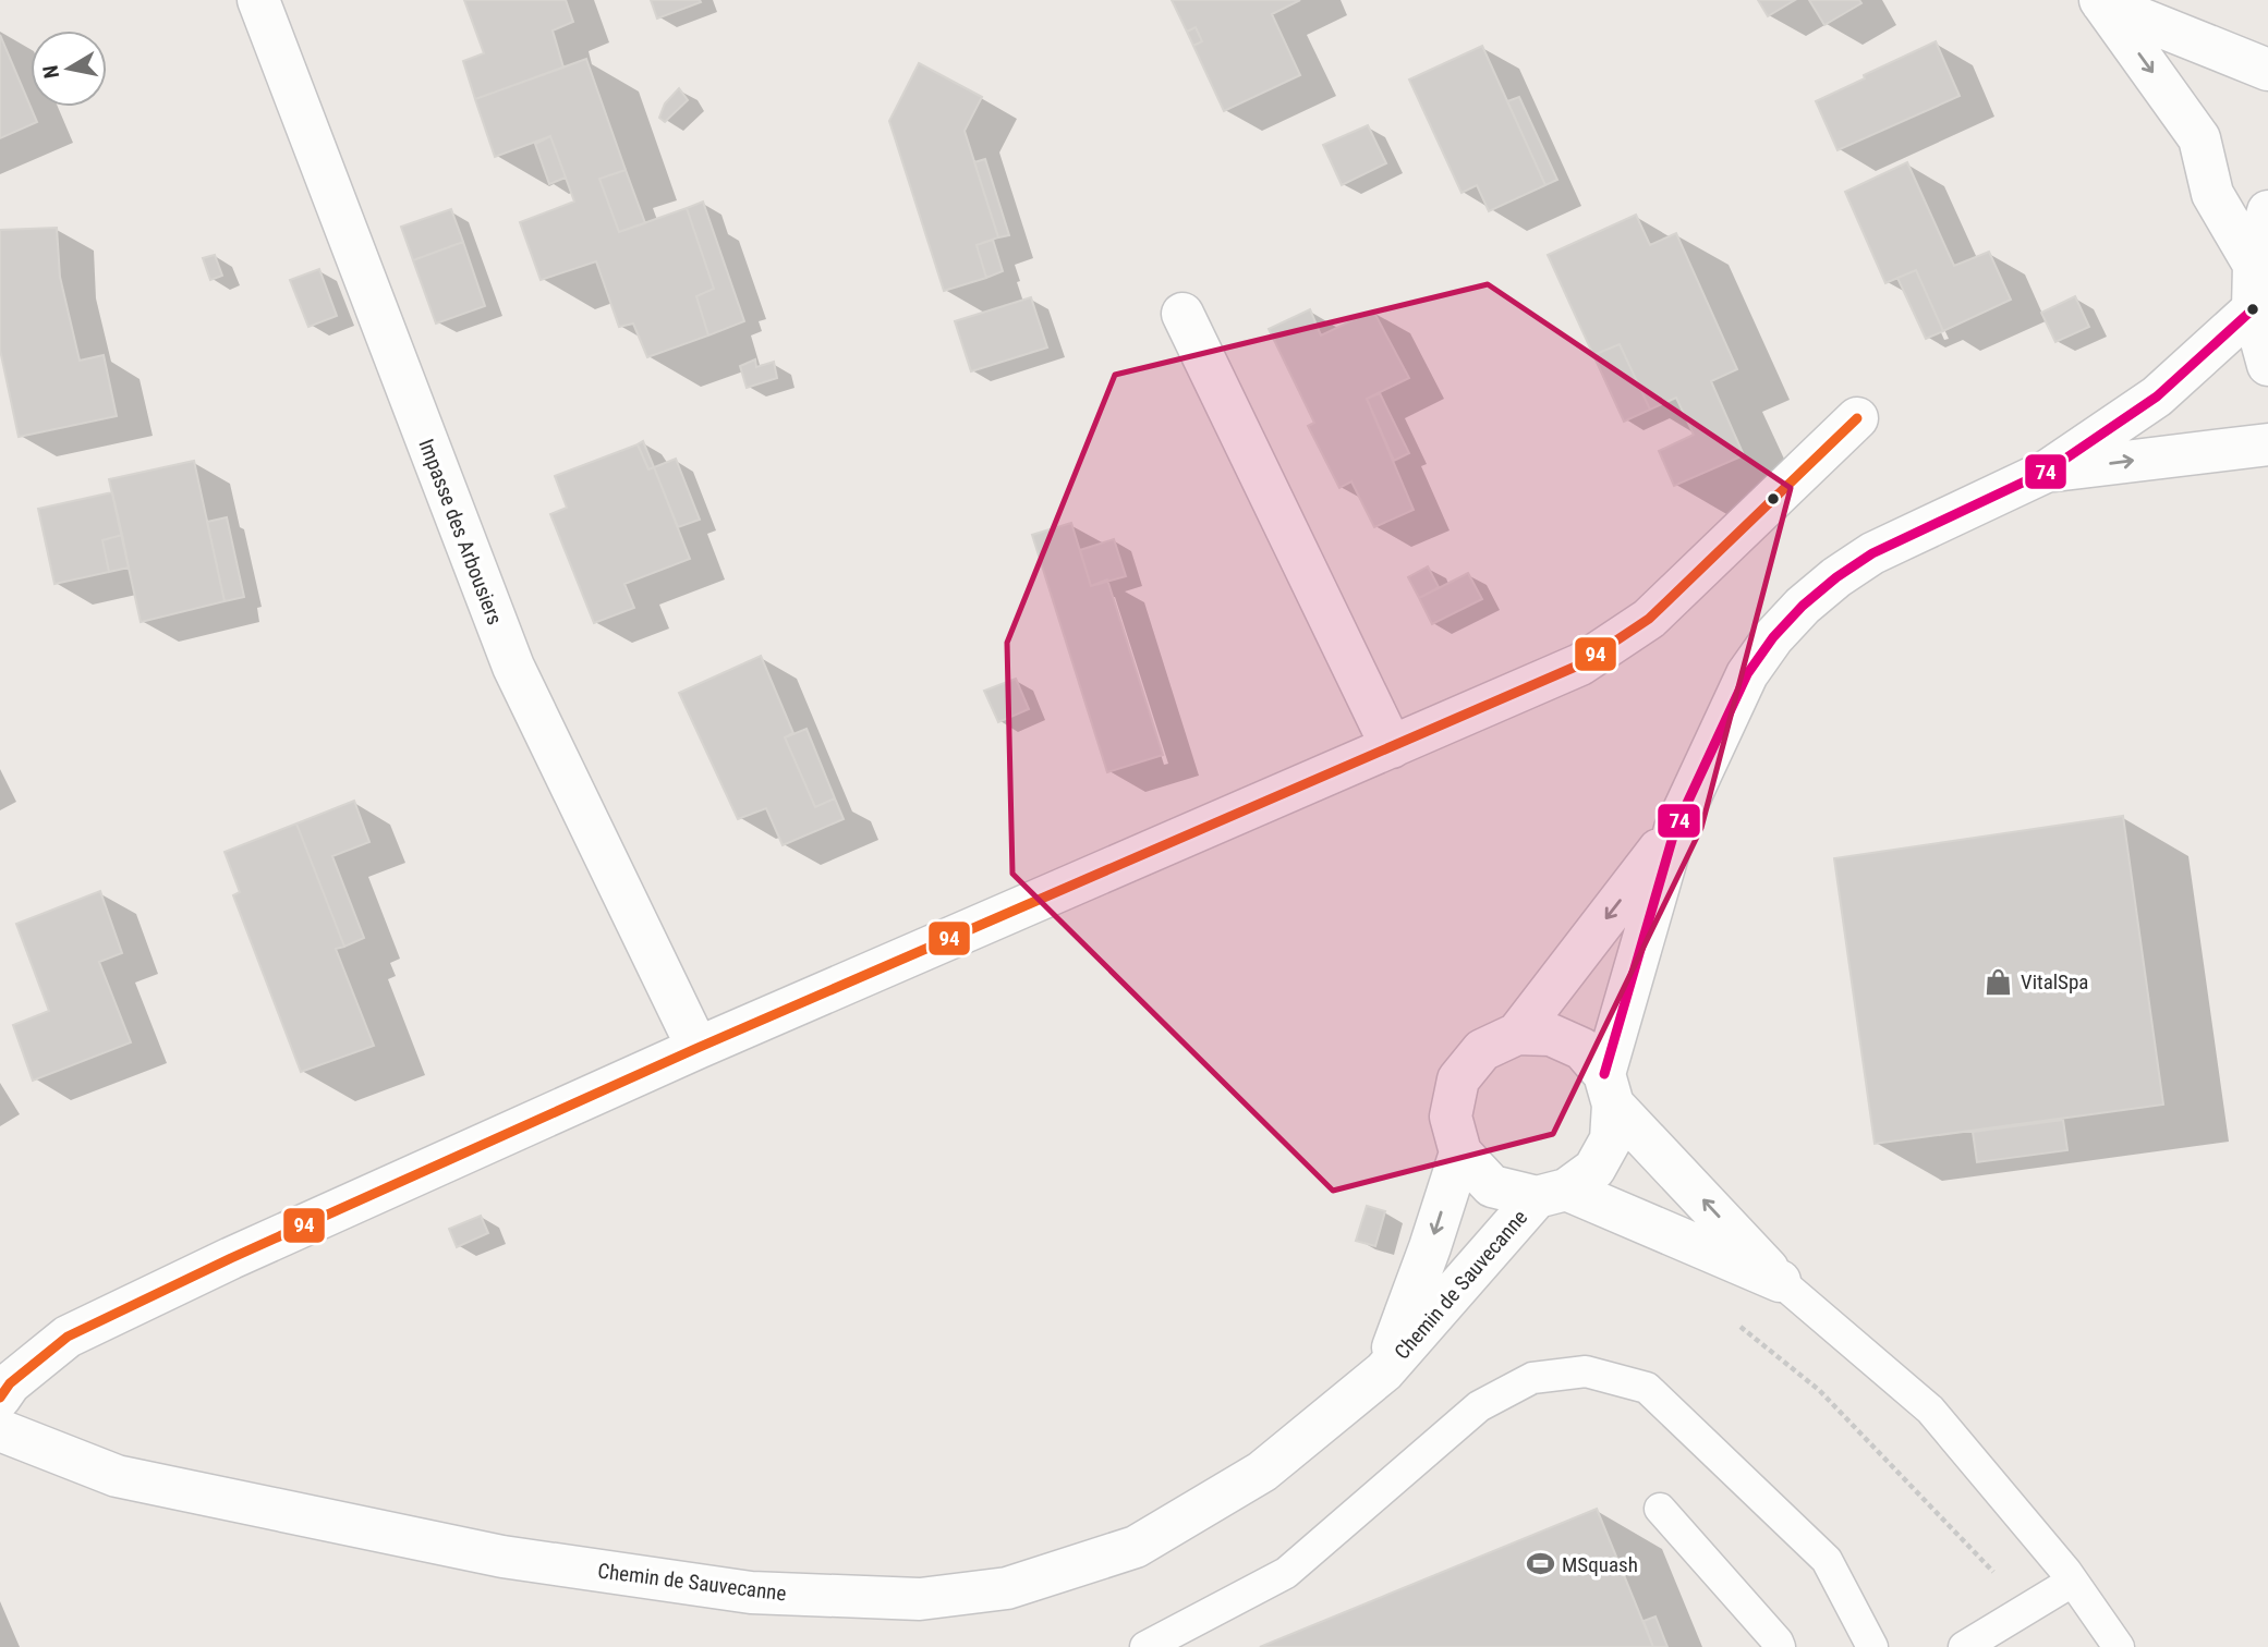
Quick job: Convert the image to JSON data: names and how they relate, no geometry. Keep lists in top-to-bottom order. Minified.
{"streets":{"street":["Impasse des Arbousiers","Chemin de Sauvecanne"]},"places":{"shop":["VitalSpa"],"sports":["MSquash"]},"lines":["transit line 74","transit line 94"],"north":"left"}
